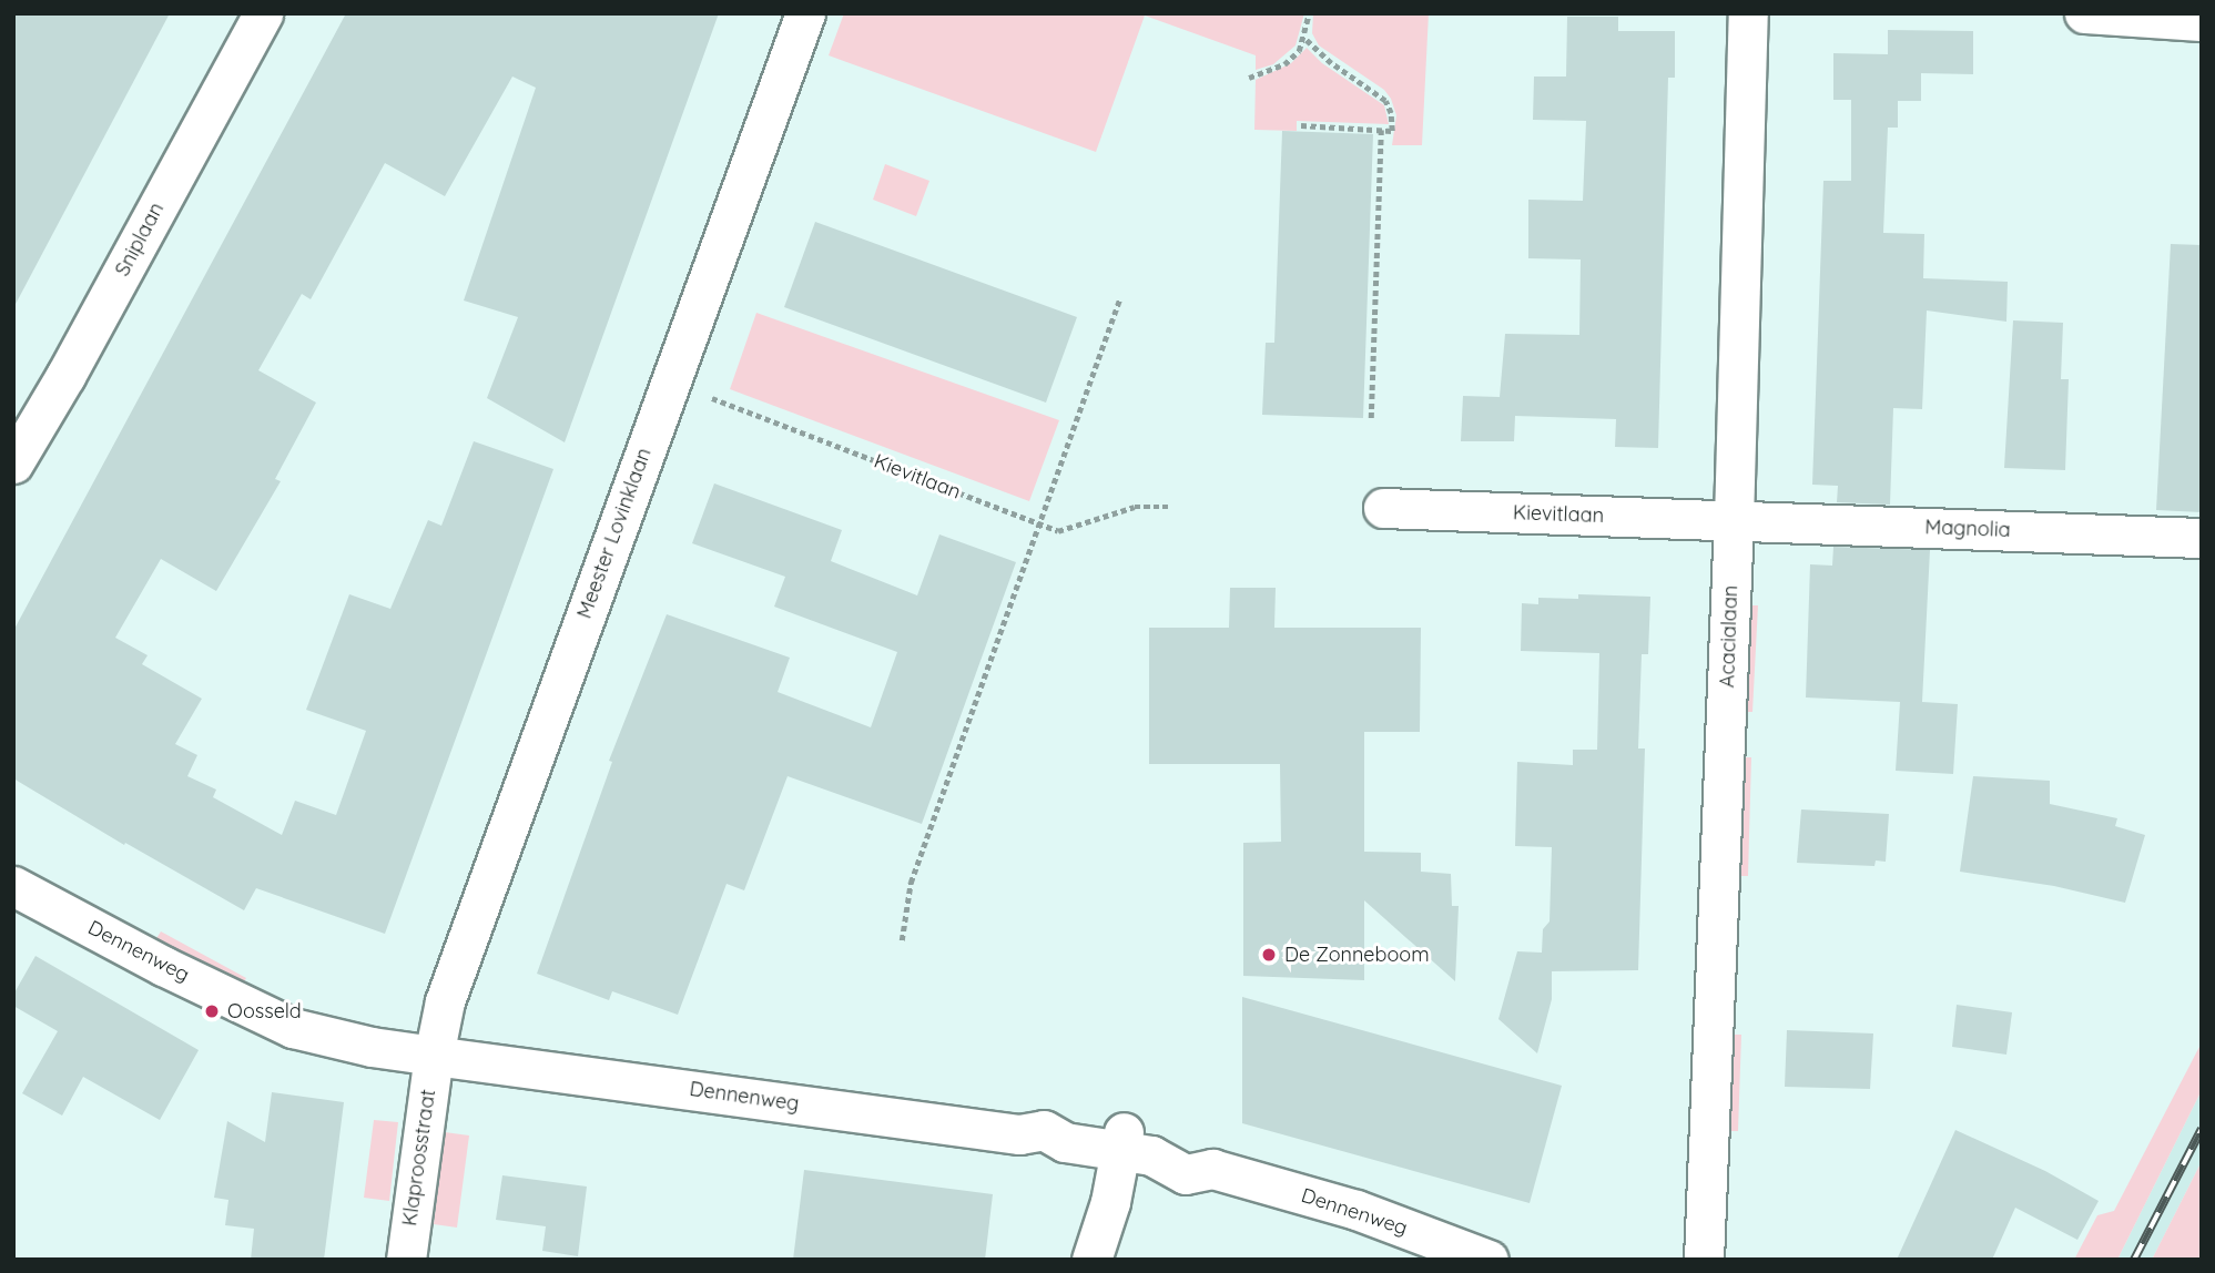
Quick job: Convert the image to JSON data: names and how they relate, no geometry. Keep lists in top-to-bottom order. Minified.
{"streets":{"street":["Sniplaan","Kievitlaan","Magnolia","Meester Lovinklaan","Acacialaan","Dennenweg","Klaproosstraat"]},"crossings":[["Kievitlaan","Magnolia"],["Kievitlaan","Meester Lovinklaan"],["Kievitlaan","Acacialaan"],["Magnolia","Acacialaan"],["Meester Lovinklaan","Dennenweg"],["Meester Lovinklaan","Klaproosstraat"],["Dennenweg","Klaproosstraat"]],"places":["De Zonneboom","Oosseld"]}
